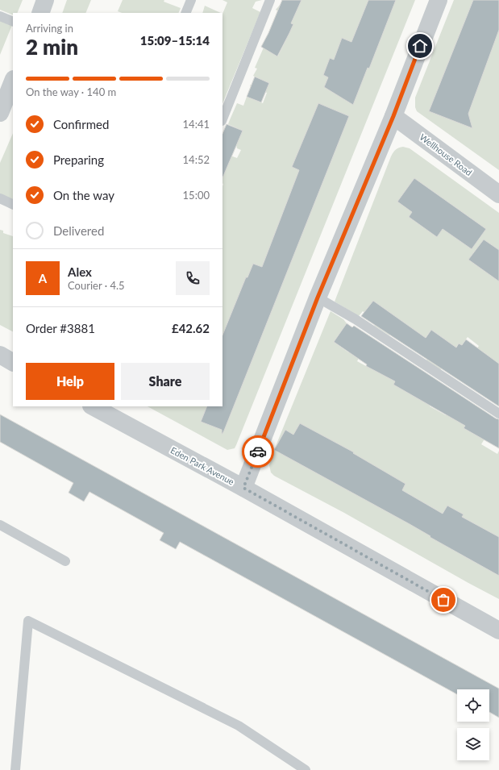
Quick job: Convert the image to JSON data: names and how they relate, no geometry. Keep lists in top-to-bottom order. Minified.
{"streets":{"street":["Wellhouse Road","Eden Park Avenue"]},"page":{"heading":["2 min","Arriving in","15:09–15:14"],"panel":["Alex","Courier · 4.5","Order #3881","£42.62"],"bar":"On the way · 140 m","list":[["Confirmed","14:41"],["Preparing","14:52"],["On the way","15:00"],"Delivered"],"round":"A","buttons":["Help","Share"]}}
